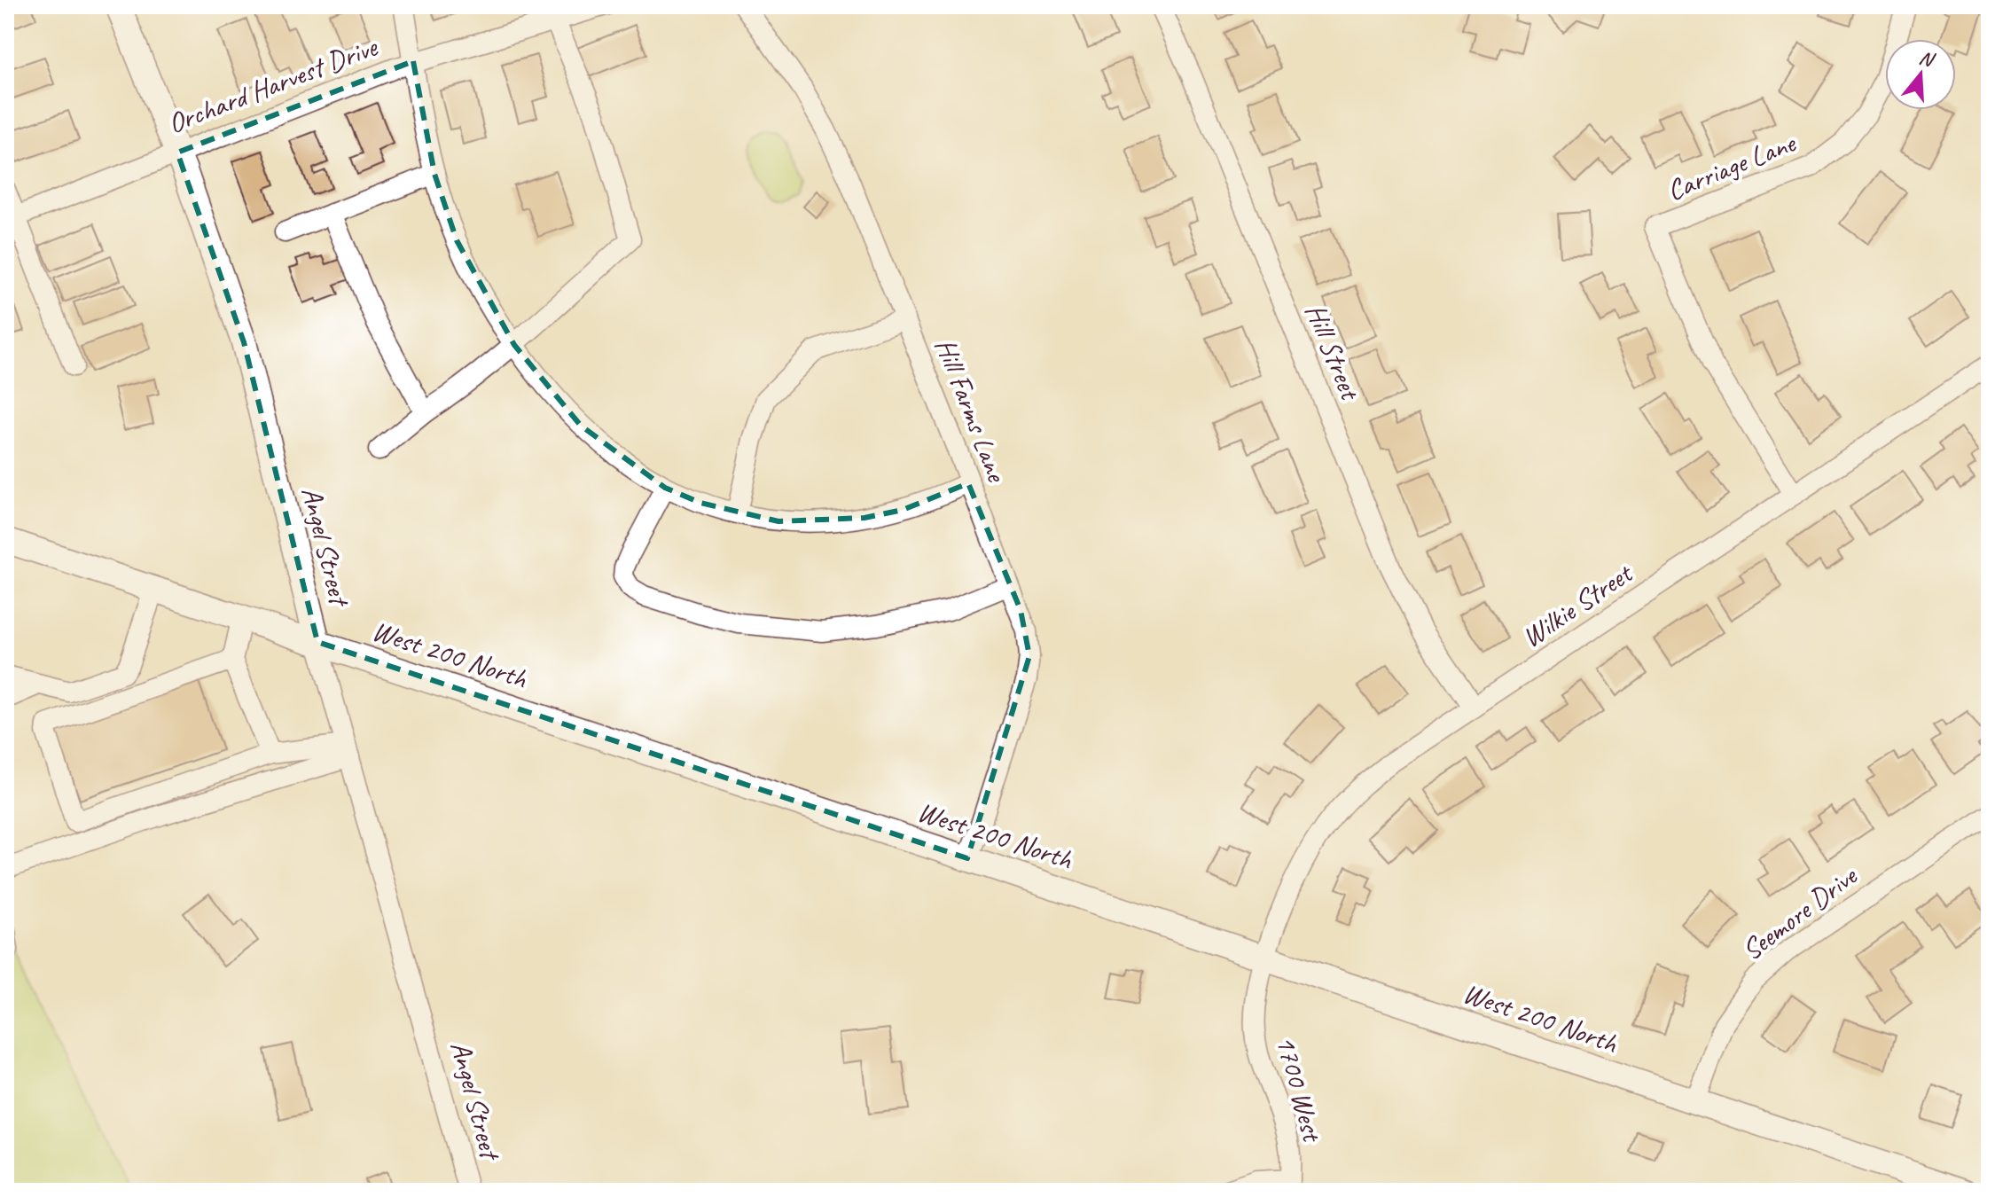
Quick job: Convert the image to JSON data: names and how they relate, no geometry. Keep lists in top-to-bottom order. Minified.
{"streets":{"main road":["Angel Street","West 200 North"],"street":["Orchard Harvest Drive","Carriage Lane","Hill Street","Hill Farms Lane","Wilkie Street","Seemore Drive","1700 West"]},"crossings":[["Orchard Harvest Drive","Angel Street"],["Carriage Lane","Wilkie Street"],["Hill Street","Wilkie Street"],["Hill Farms Lane","West 200 North"],["Angel Street","West 200 North"],["Wilkie Street","West 200 North"],["Wilkie Street","1700 West"],["West 200 North","Seemore Drive"],["West 200 North","1700 West"]],"north":"top"}
